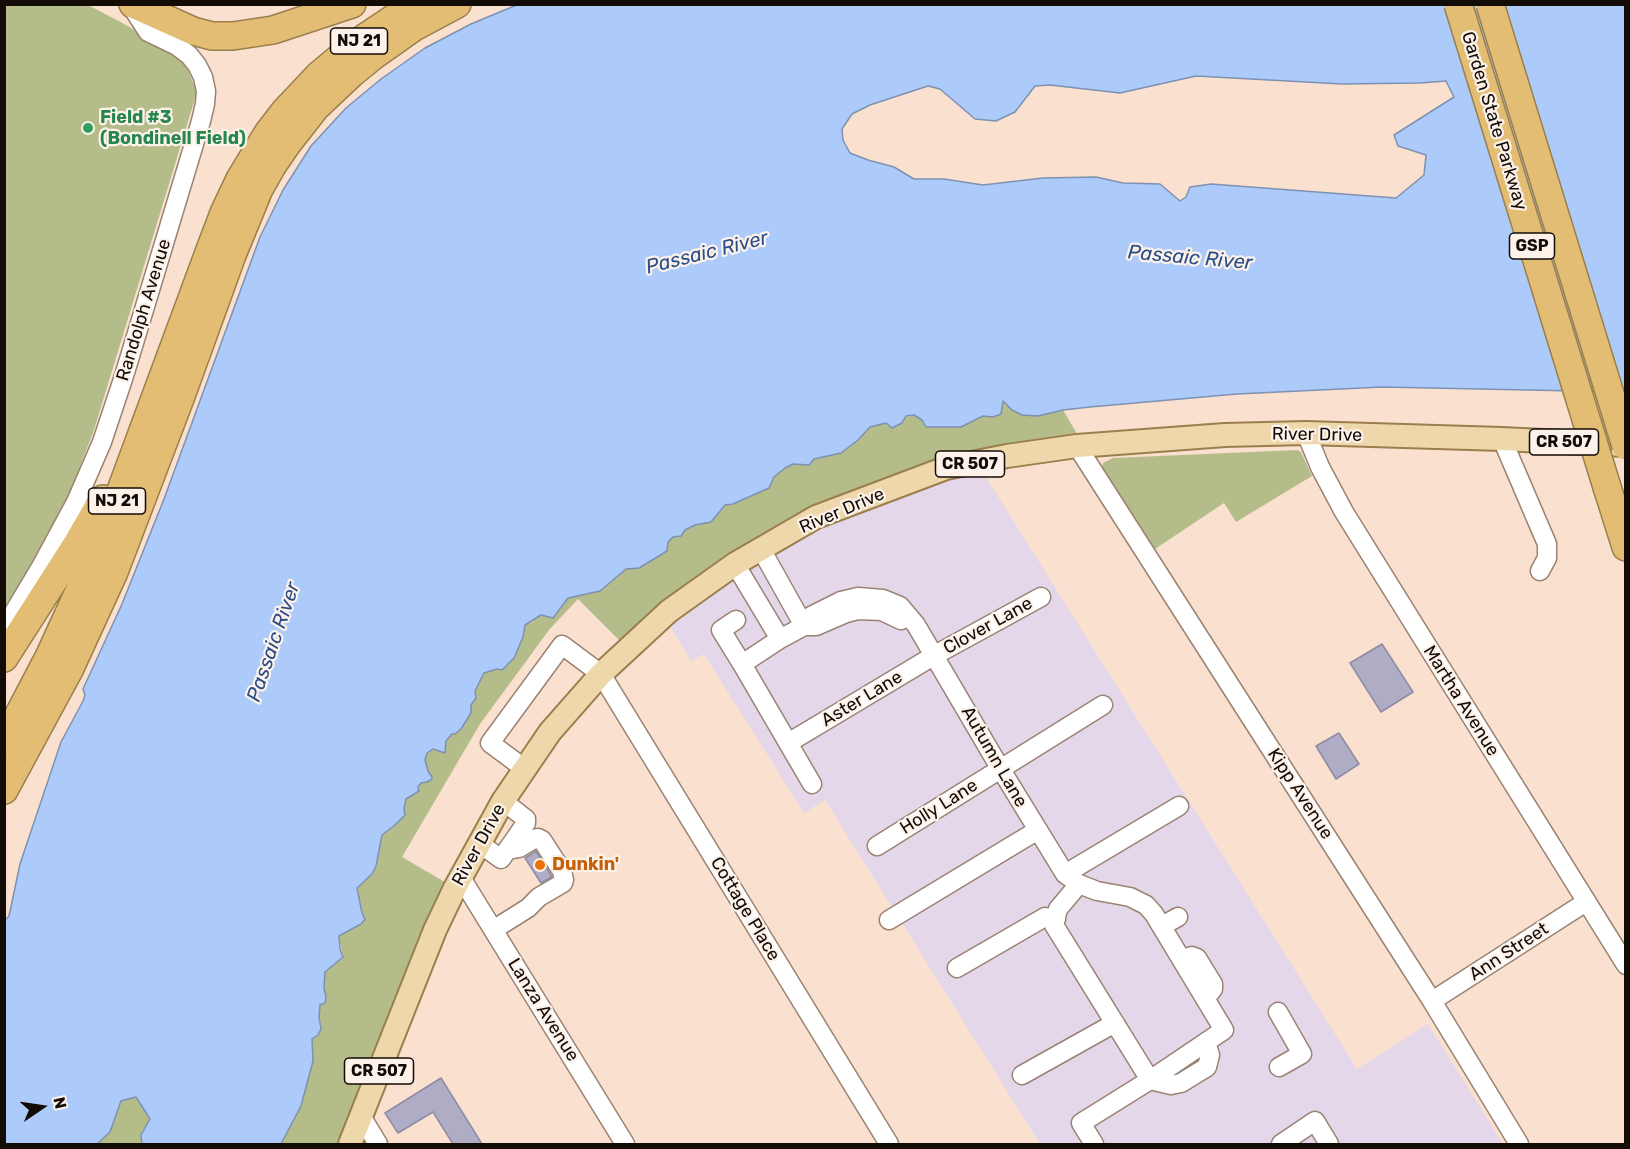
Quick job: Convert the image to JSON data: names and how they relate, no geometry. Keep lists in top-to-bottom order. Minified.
{"streets":{"highway":["NJ 21","Garden State Parkway","GSP"],"main road":["River Drive","CR 507"],"street":["Randolph Avenue","Clover Lane","Aster Lane","Martha Avenue","Autumn Lane","Kipp Avenue","Holly Lane","Cottage Place","Ann Street","Lanza Avenue"]},"crossings":[["Garden State Parkway","River Drive"],["River Drive","Martha Avenue"],["River Drive","Kipp Avenue"],["River Drive","Cottage Place"],["River Drive","Lanza Avenue"],["Clover Lane","Aster Lane"],["Clover Lane","Autumn Lane"],["Aster Lane","Autumn Lane"],["Martha Avenue","Ann Street"],["Autumn Lane","Holly Lane"],["Kipp Avenue","Ann Street"]],"water":["Passaic River"],"places":["Field #3 (Bondinell Field)","Dunkin'"],"north":"right"}
